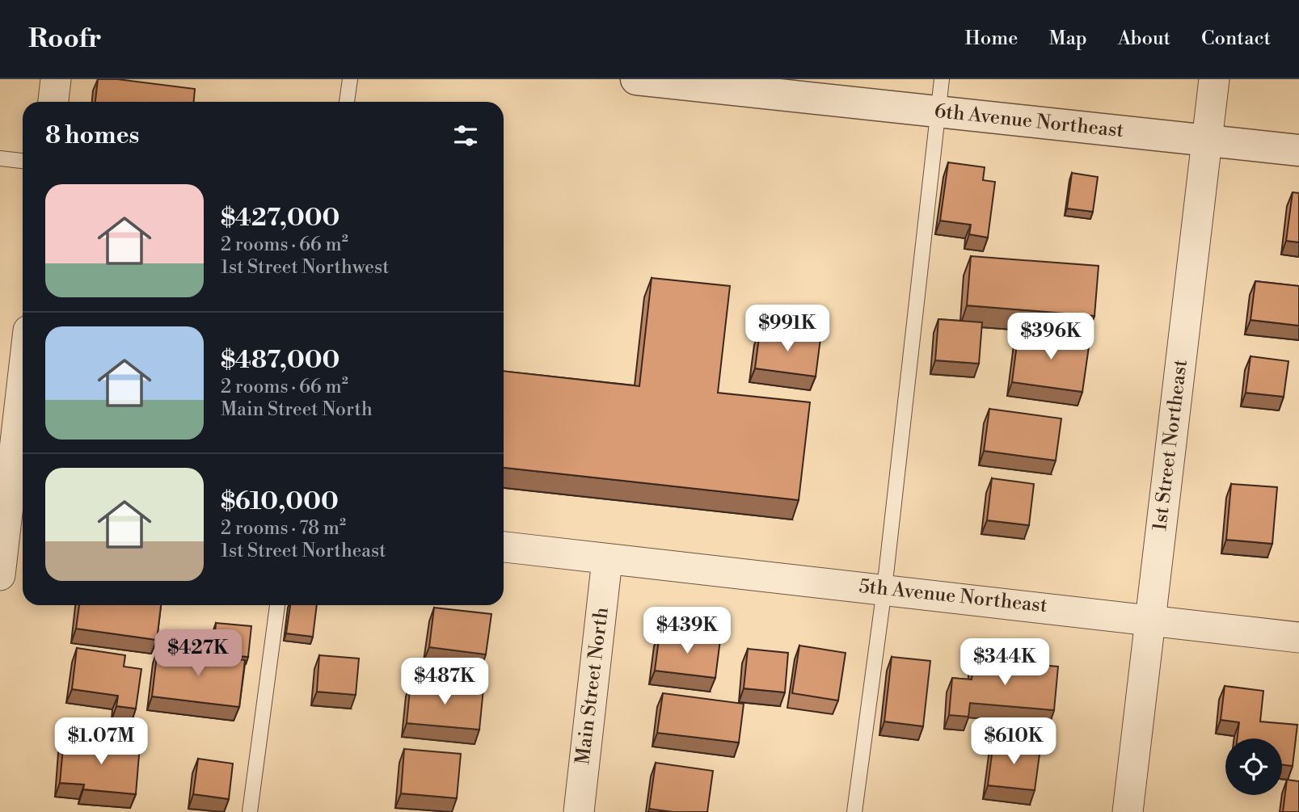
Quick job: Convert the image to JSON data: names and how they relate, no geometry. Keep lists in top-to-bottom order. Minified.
{"streets":{"street":["6th Avenue Northeast","1st Street Northeast","5th Avenue Northeast","Main Street North"]},"crossings":[["6th Avenue Northeast","1st Street Northeast"],["1st Street Northeast","5th Avenue Northeast"],["5th Avenue Northeast","Main Street North"]],"page":{"header":"Roofr","nav":["Home","Map","About","Contact"],"heading":"8 homes","list":[{"name":"$427,000","note":"2 rooms · 66 m² · 1st Street Northwest"},{"name":"$487,000","note":"2 rooms · 66 m² · Main Street North"},{"name":"$610,000","note":"2 rooms · 78 m² · 1st Street Northeast"}],"price":["$991K","$396K","$439K","$427K","$344K","$487K","$1.07M","$610K"]}}
